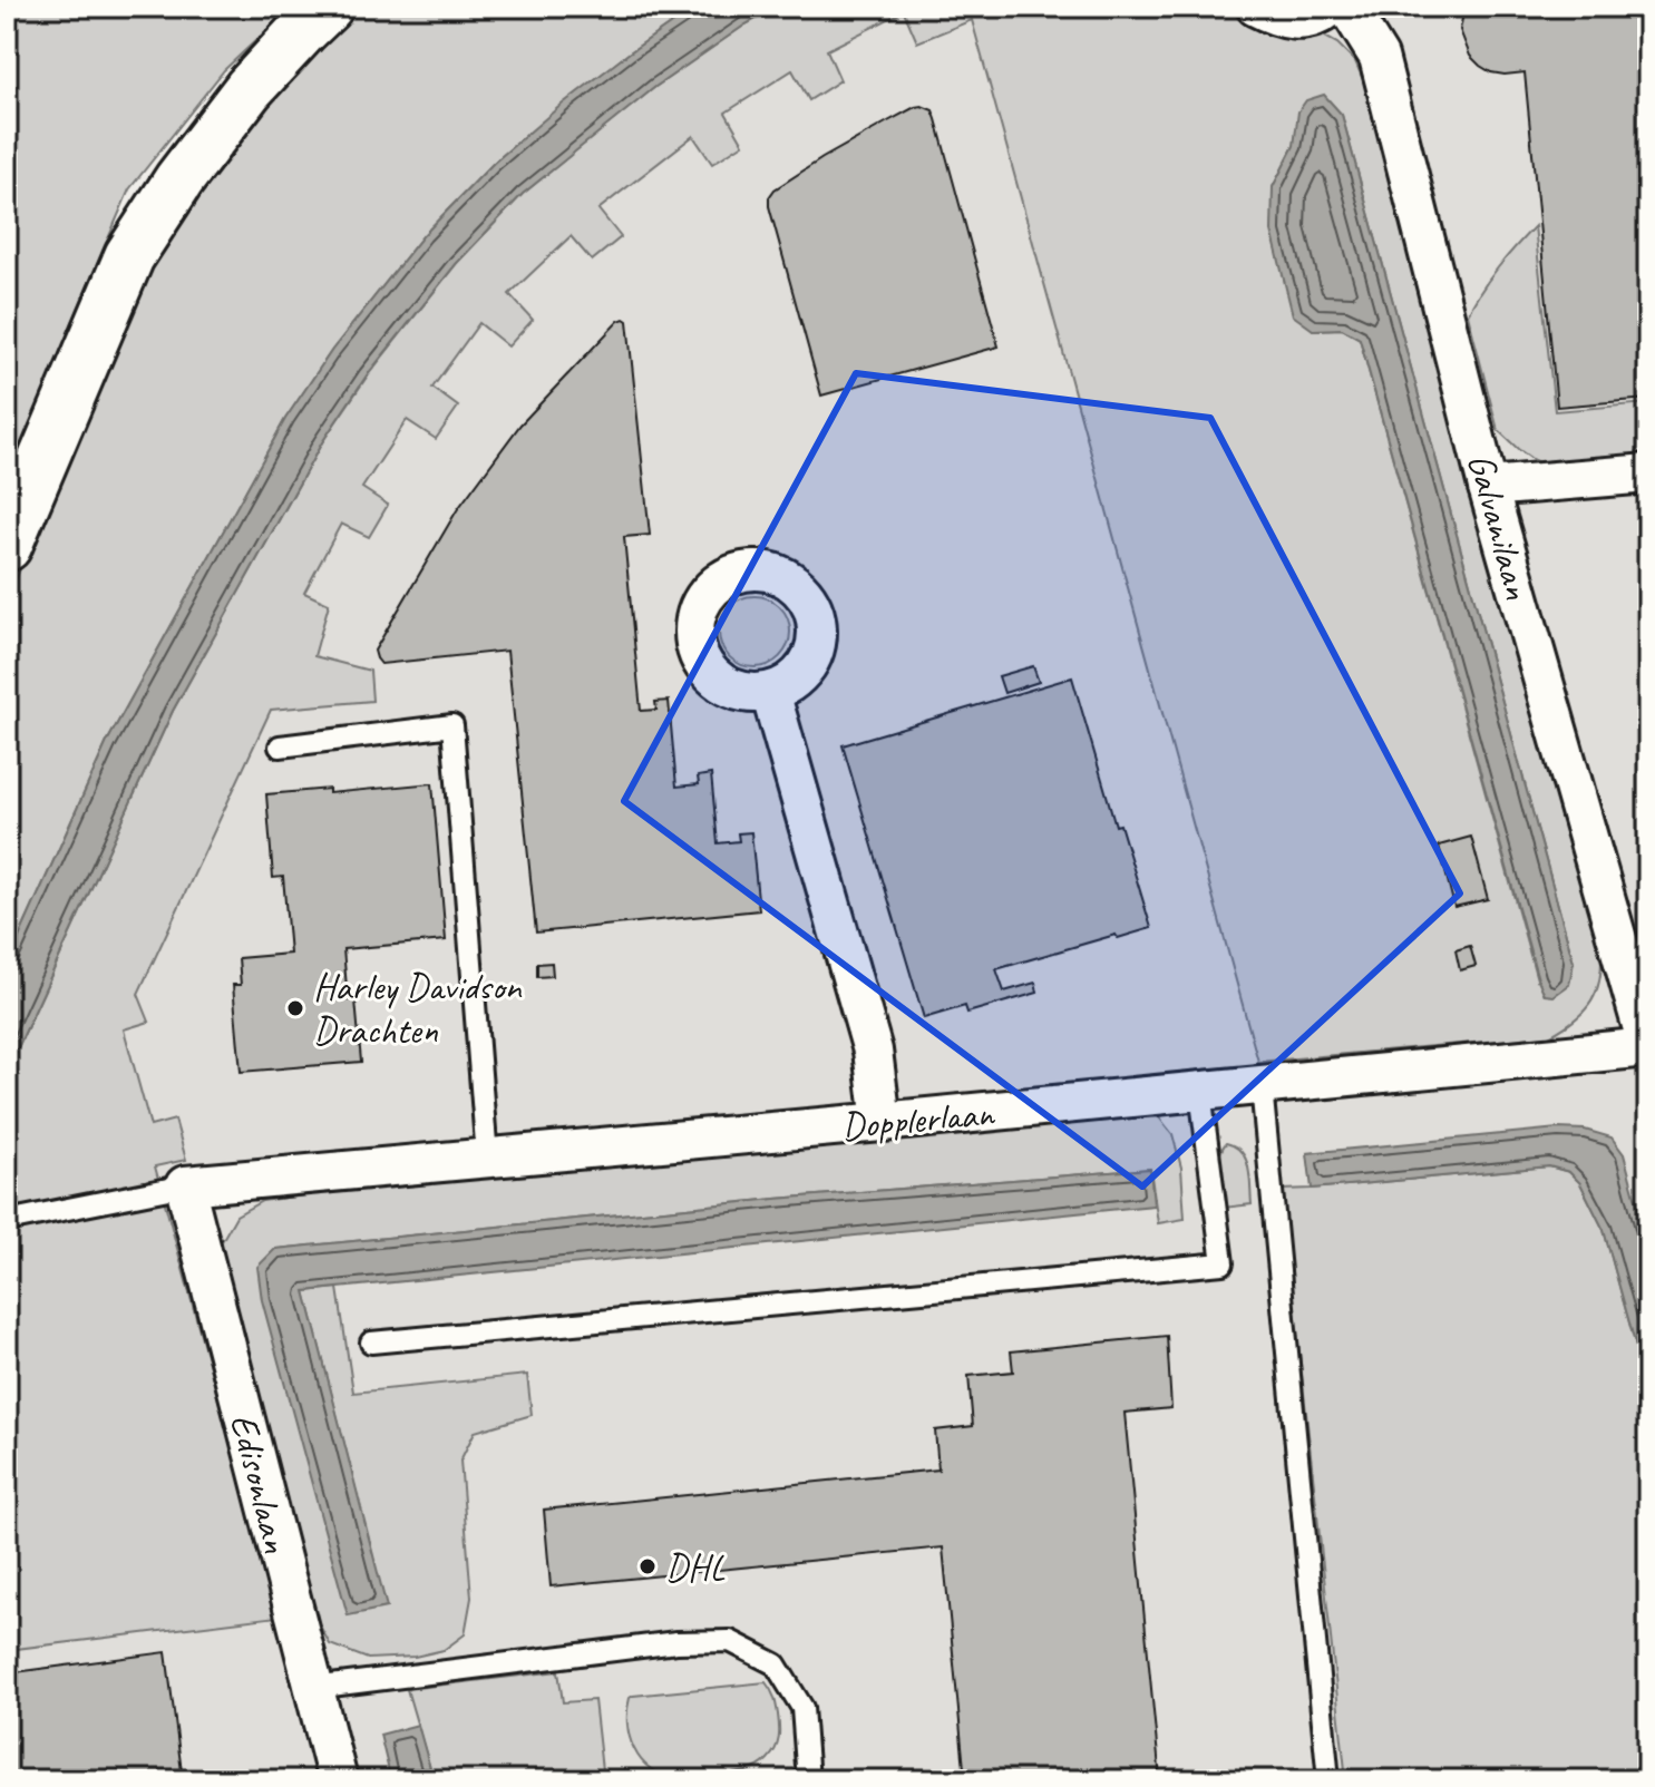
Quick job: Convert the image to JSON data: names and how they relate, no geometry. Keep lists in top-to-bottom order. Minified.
{"streets":{"street":["Galvanilaan","Dopplerlaan","Edisonlaan"]},"crossings":[["Galvanilaan","Dopplerlaan"],["Dopplerlaan","Edisonlaan"]],"places":["Harley Davidson Drachten","DHL"]}
